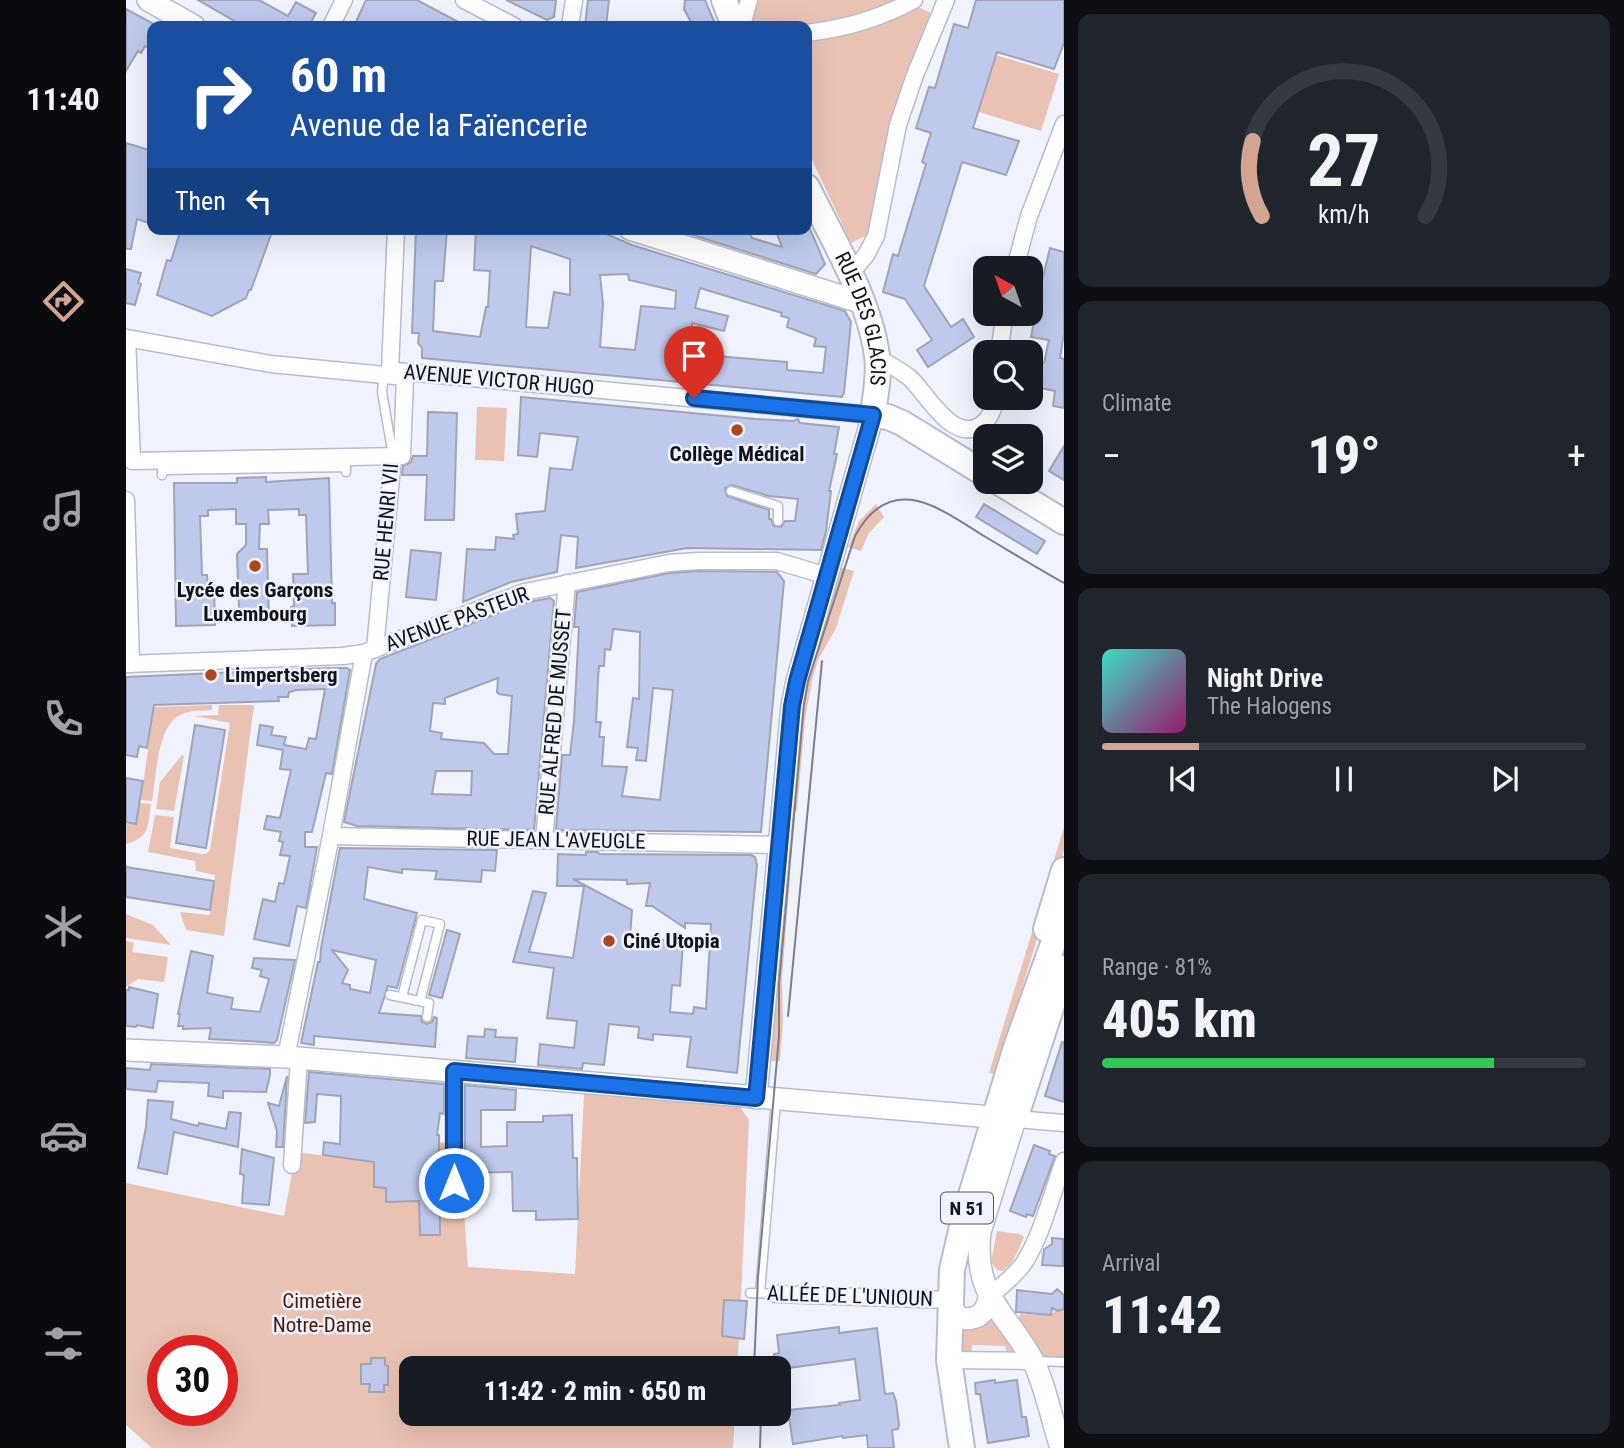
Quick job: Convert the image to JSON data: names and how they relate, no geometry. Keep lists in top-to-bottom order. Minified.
{"streets":{"main road":["RUE DES GLACIS","N 51"],"street":["AVENUE VICTOR HUGO","RUE HENRI VII","AVENUE PASTEUR","RUE ALFRED DE MUSSET","RUE JEAN L'AVEUGLE","ALLÉE DE L'UNIOUN"]},"crossings":[["RUE DES GLACIS","AVENUE VICTOR HUGO"],["AVENUE VICTOR HUGO","RUE HENRI VII"],["RUE HENRI VII","AVENUE PASTEUR"],["RUE HENRI VII","RUE JEAN L'AVEUGLE"],["AVENUE PASTEUR","RUE ALFRED DE MUSSET"],["RUE ALFRED DE MUSSET","RUE JEAN L'AVEUGLE"],["N 51","ALLÉE DE L'UNIOUN"]],"parks":["Cimetière Notre-Dame"],"places":["Collège Médical","Lycée des Garçons Luxembourg","Limpertsberg","Ciné Utopia"],"north":"top left","page":{"tabs":"11:40","turn":["60 m","Avenue de la Faïencerie"],"then":"Then","tile":["Climate",["Range · 81%","405 km"],["Arrival","11:42"]],"heat":["−","19°","+"],"song":["Night Drive","The Halogens"],"limit":"30","trip":"11:42 · 2 min · 650 m","gauge":["27","km/h"]}}
